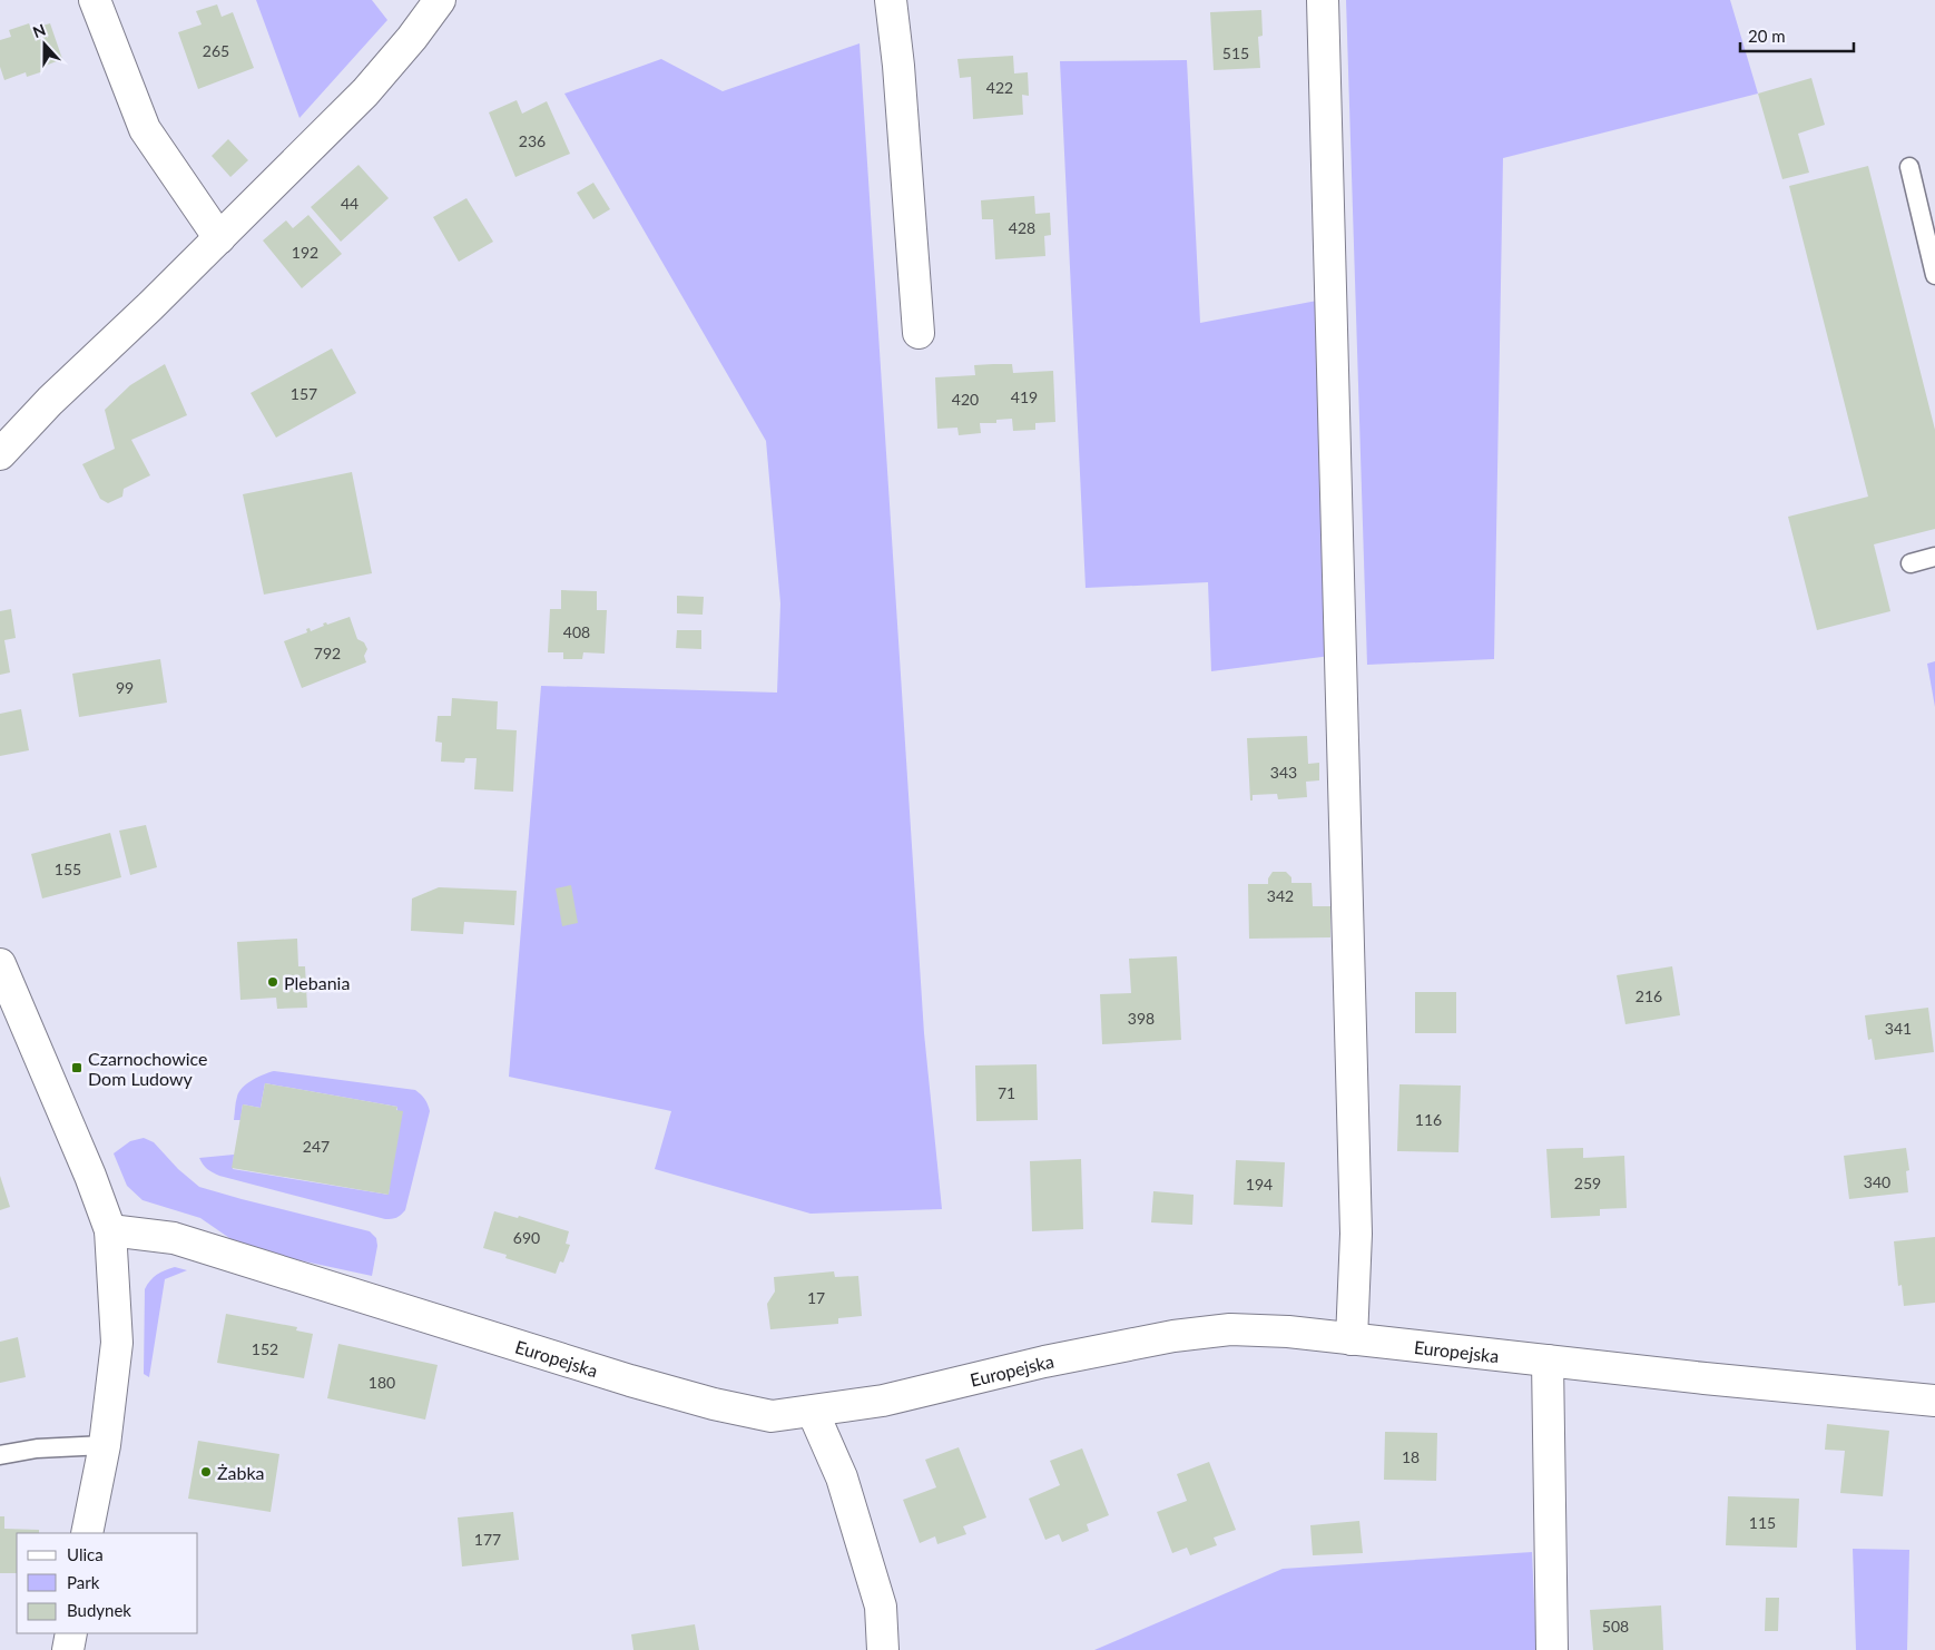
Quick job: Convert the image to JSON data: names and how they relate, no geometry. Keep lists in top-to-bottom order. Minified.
{"streets":{"street":["Europejska"]},"places":{"other":["Plebania","Żabka"],"transit":["Czarnochowice Dom Ludowy"]},"house_numbers":["265","515","422","236","44","428","192","157","419","420","408","792","99","343","155","342","216","398","341","71","116","247","340","259","194","690","17","152","180","18","115","177","508"],"legend":["Ulica","Park","Budynek"],"scale_bar":"20 m","north":"top"}
